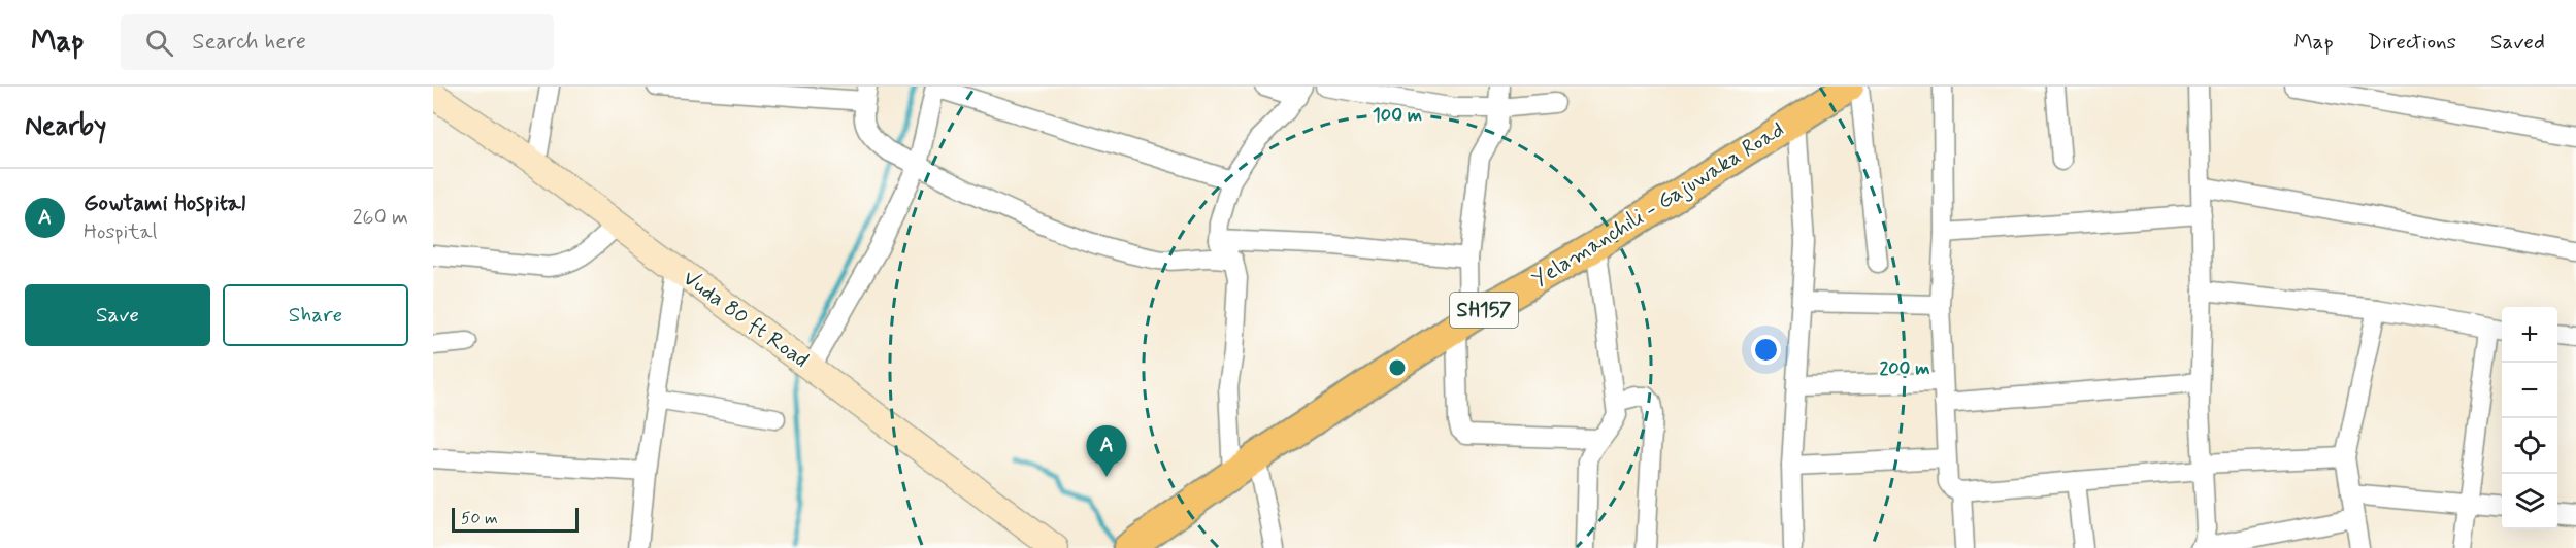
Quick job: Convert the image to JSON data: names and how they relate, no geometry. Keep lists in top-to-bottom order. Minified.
{"streets":{"main road":["Yelamanchili - Gajuwaka Road","SH157"],"street":["Vuda 80 ft Road"]},"scale_bar":"50 m","page":{"header":"Map","search":"Search here","nav":["Map","Directions","Saved"],"heading":"Nearby","list":[{"mark":"A","name":"Gowtami Hospital","note":"Hospital","value":"260 m"}],"buttons":["Save","Share"],"map_buttons":["+","−"],"pins":"A","scale":"50 m"},"rings":["100 m","200 m"]}
